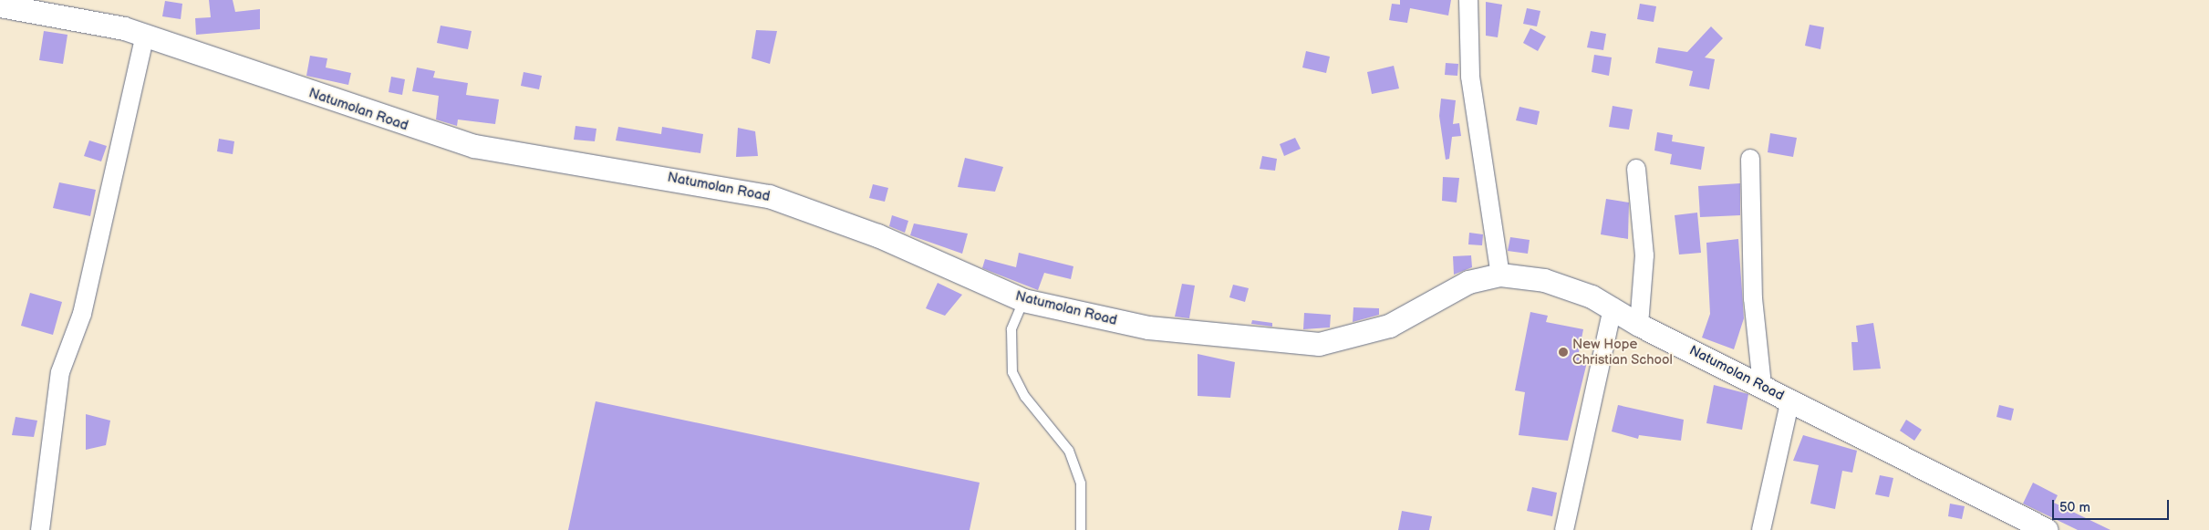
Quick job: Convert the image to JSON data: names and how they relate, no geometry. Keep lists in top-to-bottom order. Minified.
{"streets":{"street":["Natumolan Road"]},"places":["New Hope Christian School"],"scale_bar":"50 m"}
